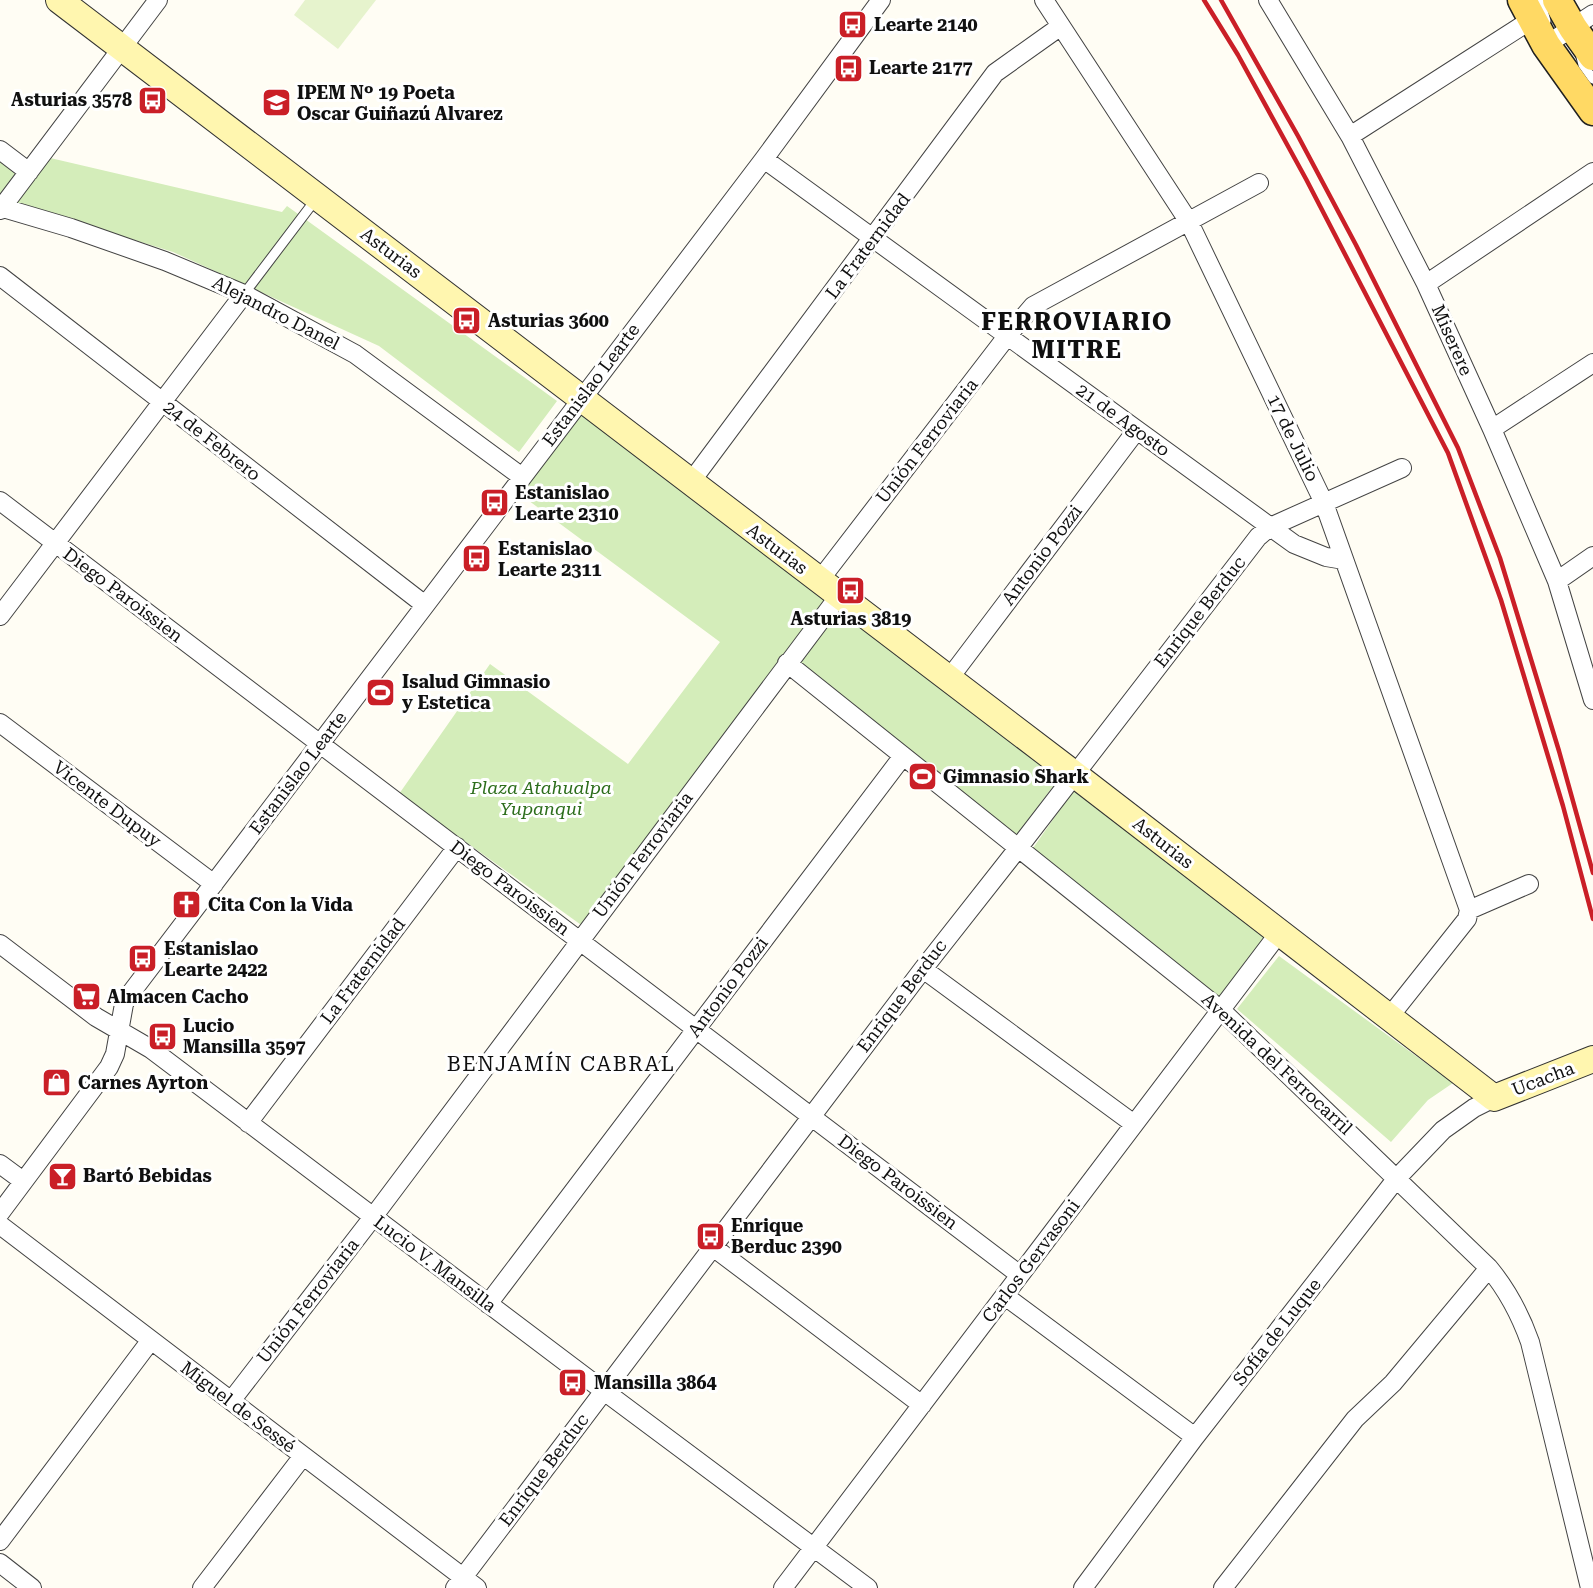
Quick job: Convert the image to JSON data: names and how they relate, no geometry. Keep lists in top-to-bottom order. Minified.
{"streets":{"street":["La Fraternidad","Asturias","Alejandro Danel","Miserere","Estanislao Learte","21 de Agosto","17 de Julio","24 de Febrero","Unión Ferroviaria","Antonio Pozzi","Diego Paroissien","Enrique Berduc","Vicente Dupuy","Avenida del Ferrocarril","Ucacha","Carlos Gervasoni","Lucio V. Mansilla","Sofía de Luque","Miguel de Sessé"]},"crossings":[["La Fraternidad","Asturias"],["La Fraternidad","21 de Agosto"],["La Fraternidad","17 de Julio"],["La Fraternidad","Diego Paroissien"],["La Fraternidad","Lucio V. Mansilla"],["Asturias","Estanislao Learte"],["Asturias","Unión Ferroviaria"],["Asturias","Antonio Pozzi"],["Asturias","Enrique Berduc"],["Asturias","Ucacha"],["Asturias","Carlos Gervasoni"],["Asturias","Sofía de Luque"],["Alejandro Danel","Estanislao Learte"],["Estanislao Learte","21 de Agosto"],["Estanislao Learte","24 de Febrero"],["Estanislao Learte","Diego Paroissien"],["Estanislao Learte","Vicente Dupuy"],["Estanislao Learte","Lucio V. Mansilla"],["21 de Agosto","17 de Julio"],["21 de Agosto","Unión Ferroviaria"],["21 de Agosto","Antonio Pozzi"],["21 de Agosto","Enrique Berduc"],["17 de Julio","Unión Ferroviaria"],["17 de Julio","Enrique Berduc"],["Unión Ferroviaria","Diego Paroissien"],["Unión Ferroviaria","Avenida del Ferrocarril"],["Unión Ferroviaria","Lucio V. Mansilla"],["Unión Ferroviaria","Miguel de Sessé"],["Antonio Pozzi","Diego Paroissien"],["Antonio Pozzi","Avenida del Ferrocarril"],["Antonio Pozzi","Lucio V. Mansilla"],["Diego Paroissien","Enrique Berduc"],["Diego Paroissien","Carlos Gervasoni"],["Enrique Berduc","Avenida del Ferrocarril"],["Enrique Berduc","Lucio V. Mansilla"],["Enrique Berduc","Miguel de Sessé"],["Avenida del Ferrocarril","Carlos Gervasoni"],["Avenida del Ferrocarril","Sofía de Luque"],["Ucacha","Sofía de Luque"],["Carlos Gervasoni","Lucio V. Mansilla"]],"districts":["FERROVIARIO MITRE","BENJAMÍN CABRAL"],"parks":["Plaza Atahualpa Yupanqui"],"places":{"bus stop":["Learte 2140","Learte 2177","Asturias 3578","Asturias 3600","Estanislao Learte 2310","Estanislao Learte 2311","Asturias 3819","Estanislao Learte 2422","Lucio Mansilla 3597","Enrique Berduc 2390","Mansilla 3864"],"school or university":["IPEM Nº 19 Poeta Oscar Guiñazú Alvarez"],"sports":["Isalud Gimnasio y Estetica","Gimnasio Shark"],"church":["Cita Con la Vida"],"supermarket":["Almacen Cacho"],"shop":["Carnes Ayrton"],"bar":["Bartó Bebidas"]}}
